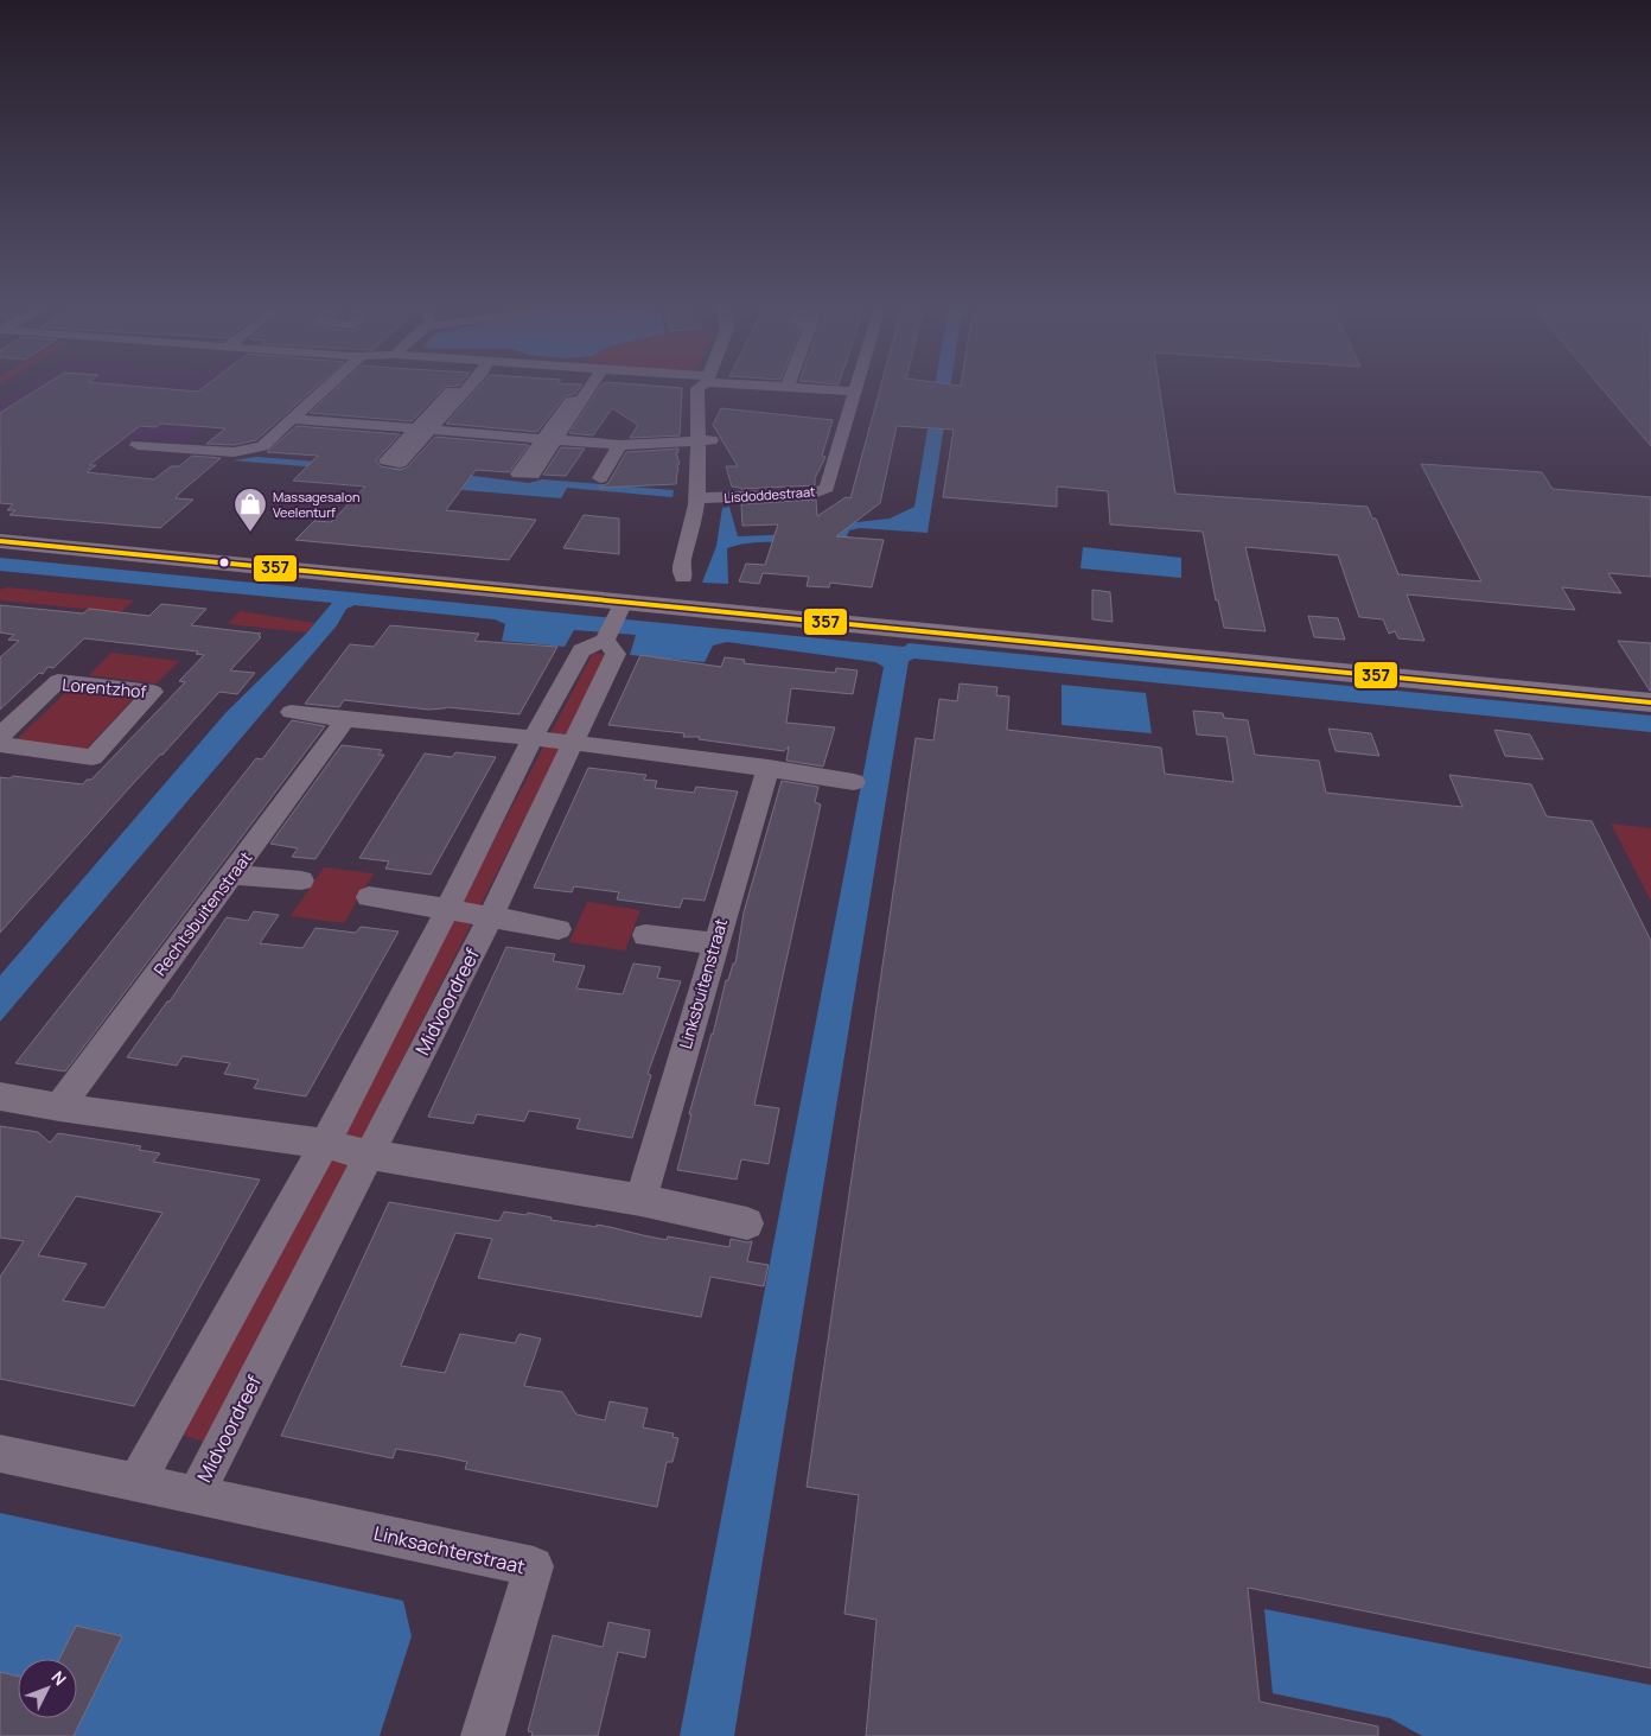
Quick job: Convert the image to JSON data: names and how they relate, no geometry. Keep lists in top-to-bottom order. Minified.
{"streets":{"street":["Lisdoddestraat","Lorentzhof","Rechtsbuitenstraat","Linksbuitenstraat","Midvoordreef","Linksachterstraat"]},"crossings":[["Midvoordreef","Linksachterstraat"]],"places":{"shop":["Massagesalon Veelenturf"]},"lines":["transit line 357"],"north":"top right"}
